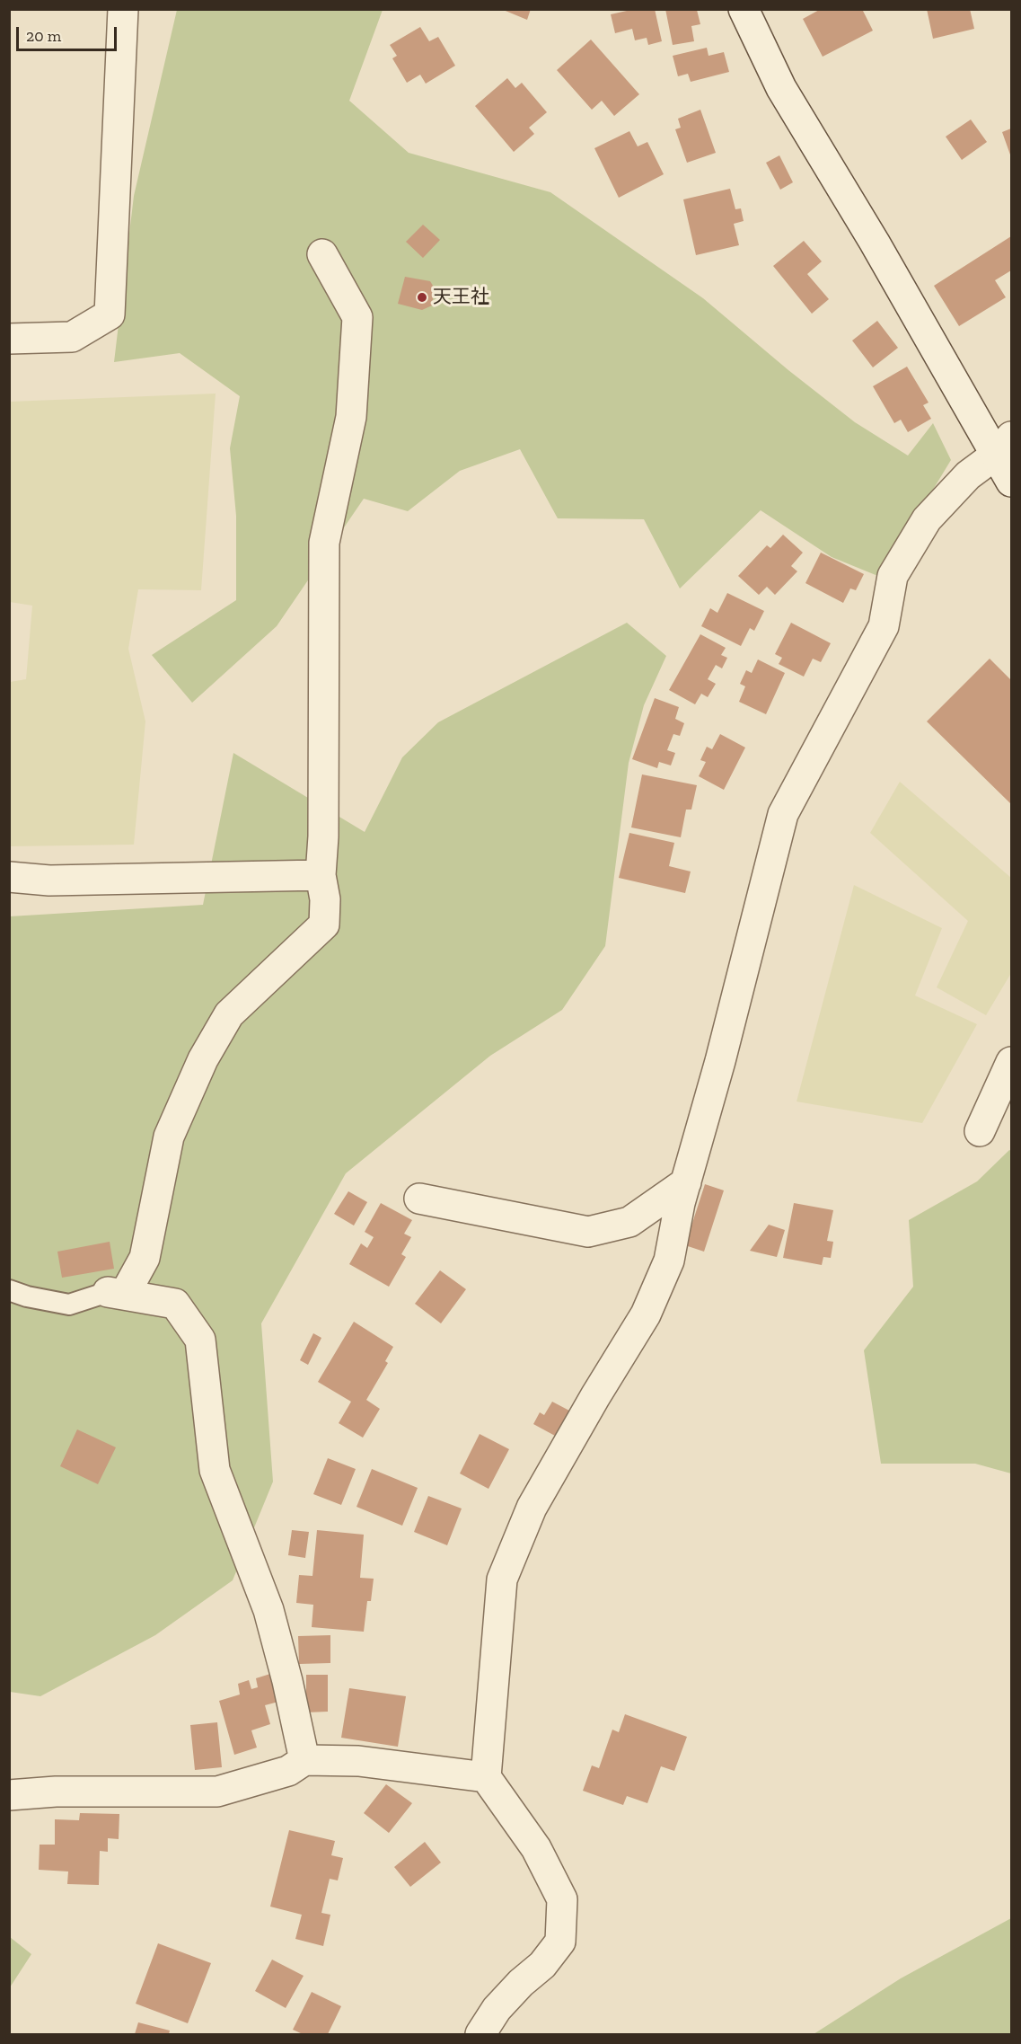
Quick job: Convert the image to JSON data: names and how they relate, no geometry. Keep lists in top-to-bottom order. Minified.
{"places":["天王社"],"scale_bar":"20 m"}
